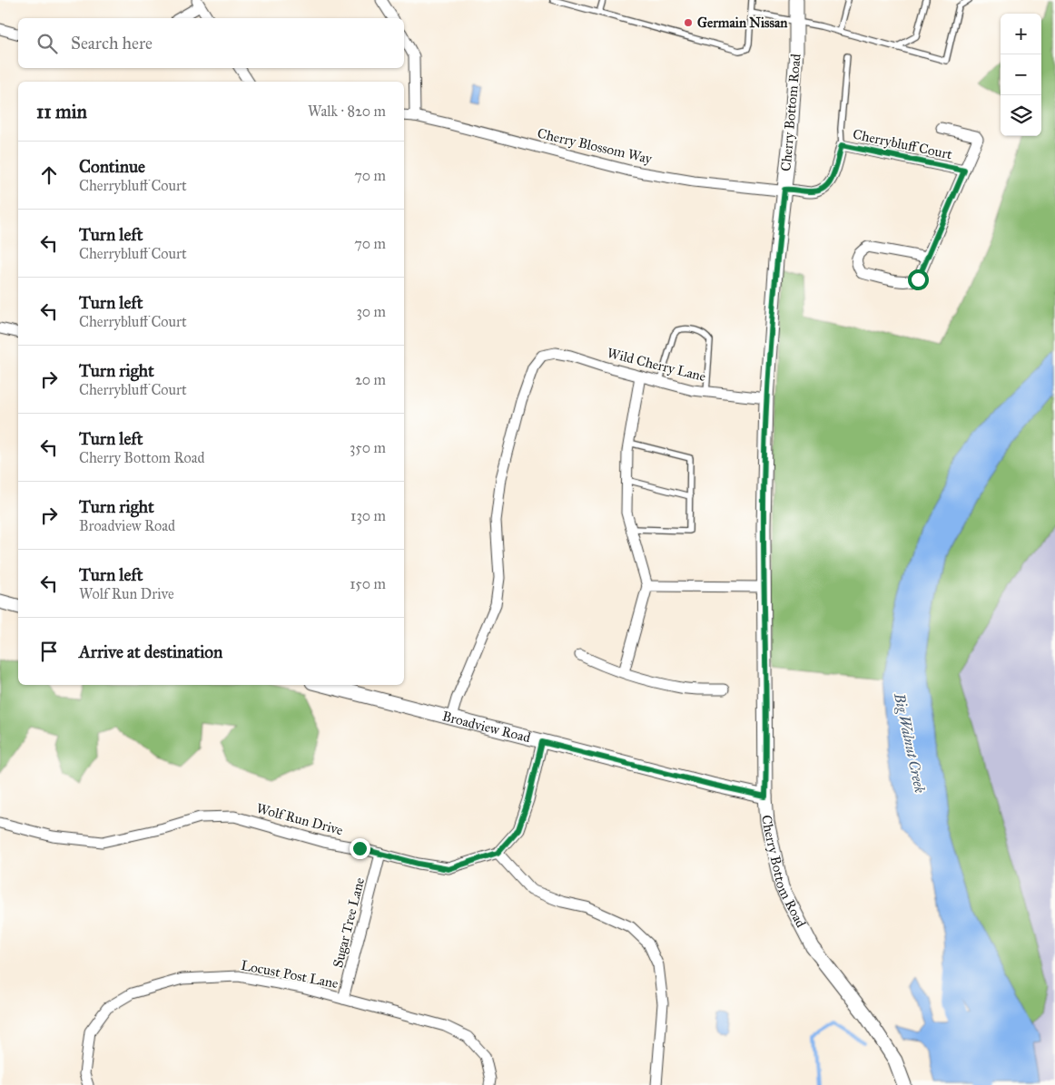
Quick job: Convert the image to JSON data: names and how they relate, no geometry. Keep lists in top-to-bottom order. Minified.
{"streets":{"main road":["Cherry Bottom Road","Broadview Road"],"street":["Cherrybluff Court","Cherry Blossom Way","Wild Cherry Lane","Wolf Run Drive","Sugar Tree Lane","Locust Post Lane"]},"crossings":[["Cherry Bottom Road","Cherrybluff Court"],["Cherry Bottom Road","Cherry Blossom Way"],["Cherry Bottom Road","Wild Cherry Lane"],["Cherry Bottom Road","Broadview Road"],["Cherrybluff Court","Cherry Blossom Way"],["Wild Cherry Lane","Broadview Road"],["Wolf Run Drive","Sugar Tree Lane"],["Sugar Tree Lane","Locust Post Lane"]],"water":["Big Walnut Creek"],"places":["Germain Nissan"],"page":{"map_buttons":["+","−"],"search":"Search here","heading":["11 min","Walk · 820 m"],"list":[["Continue","Cherrybluff Court","70 m"],["Turn left","Cherrybluff Court","70 m"],["Turn left","Cherrybluff Court","30 m"],["Turn right","Cherrybluff Court","20 m"],["Turn left","Cherry Bottom Road","350 m"],["Turn right","Broadview Road","130 m"],["Turn left","Wolf Run Drive","150 m"],"Arrive at destination"]}}
